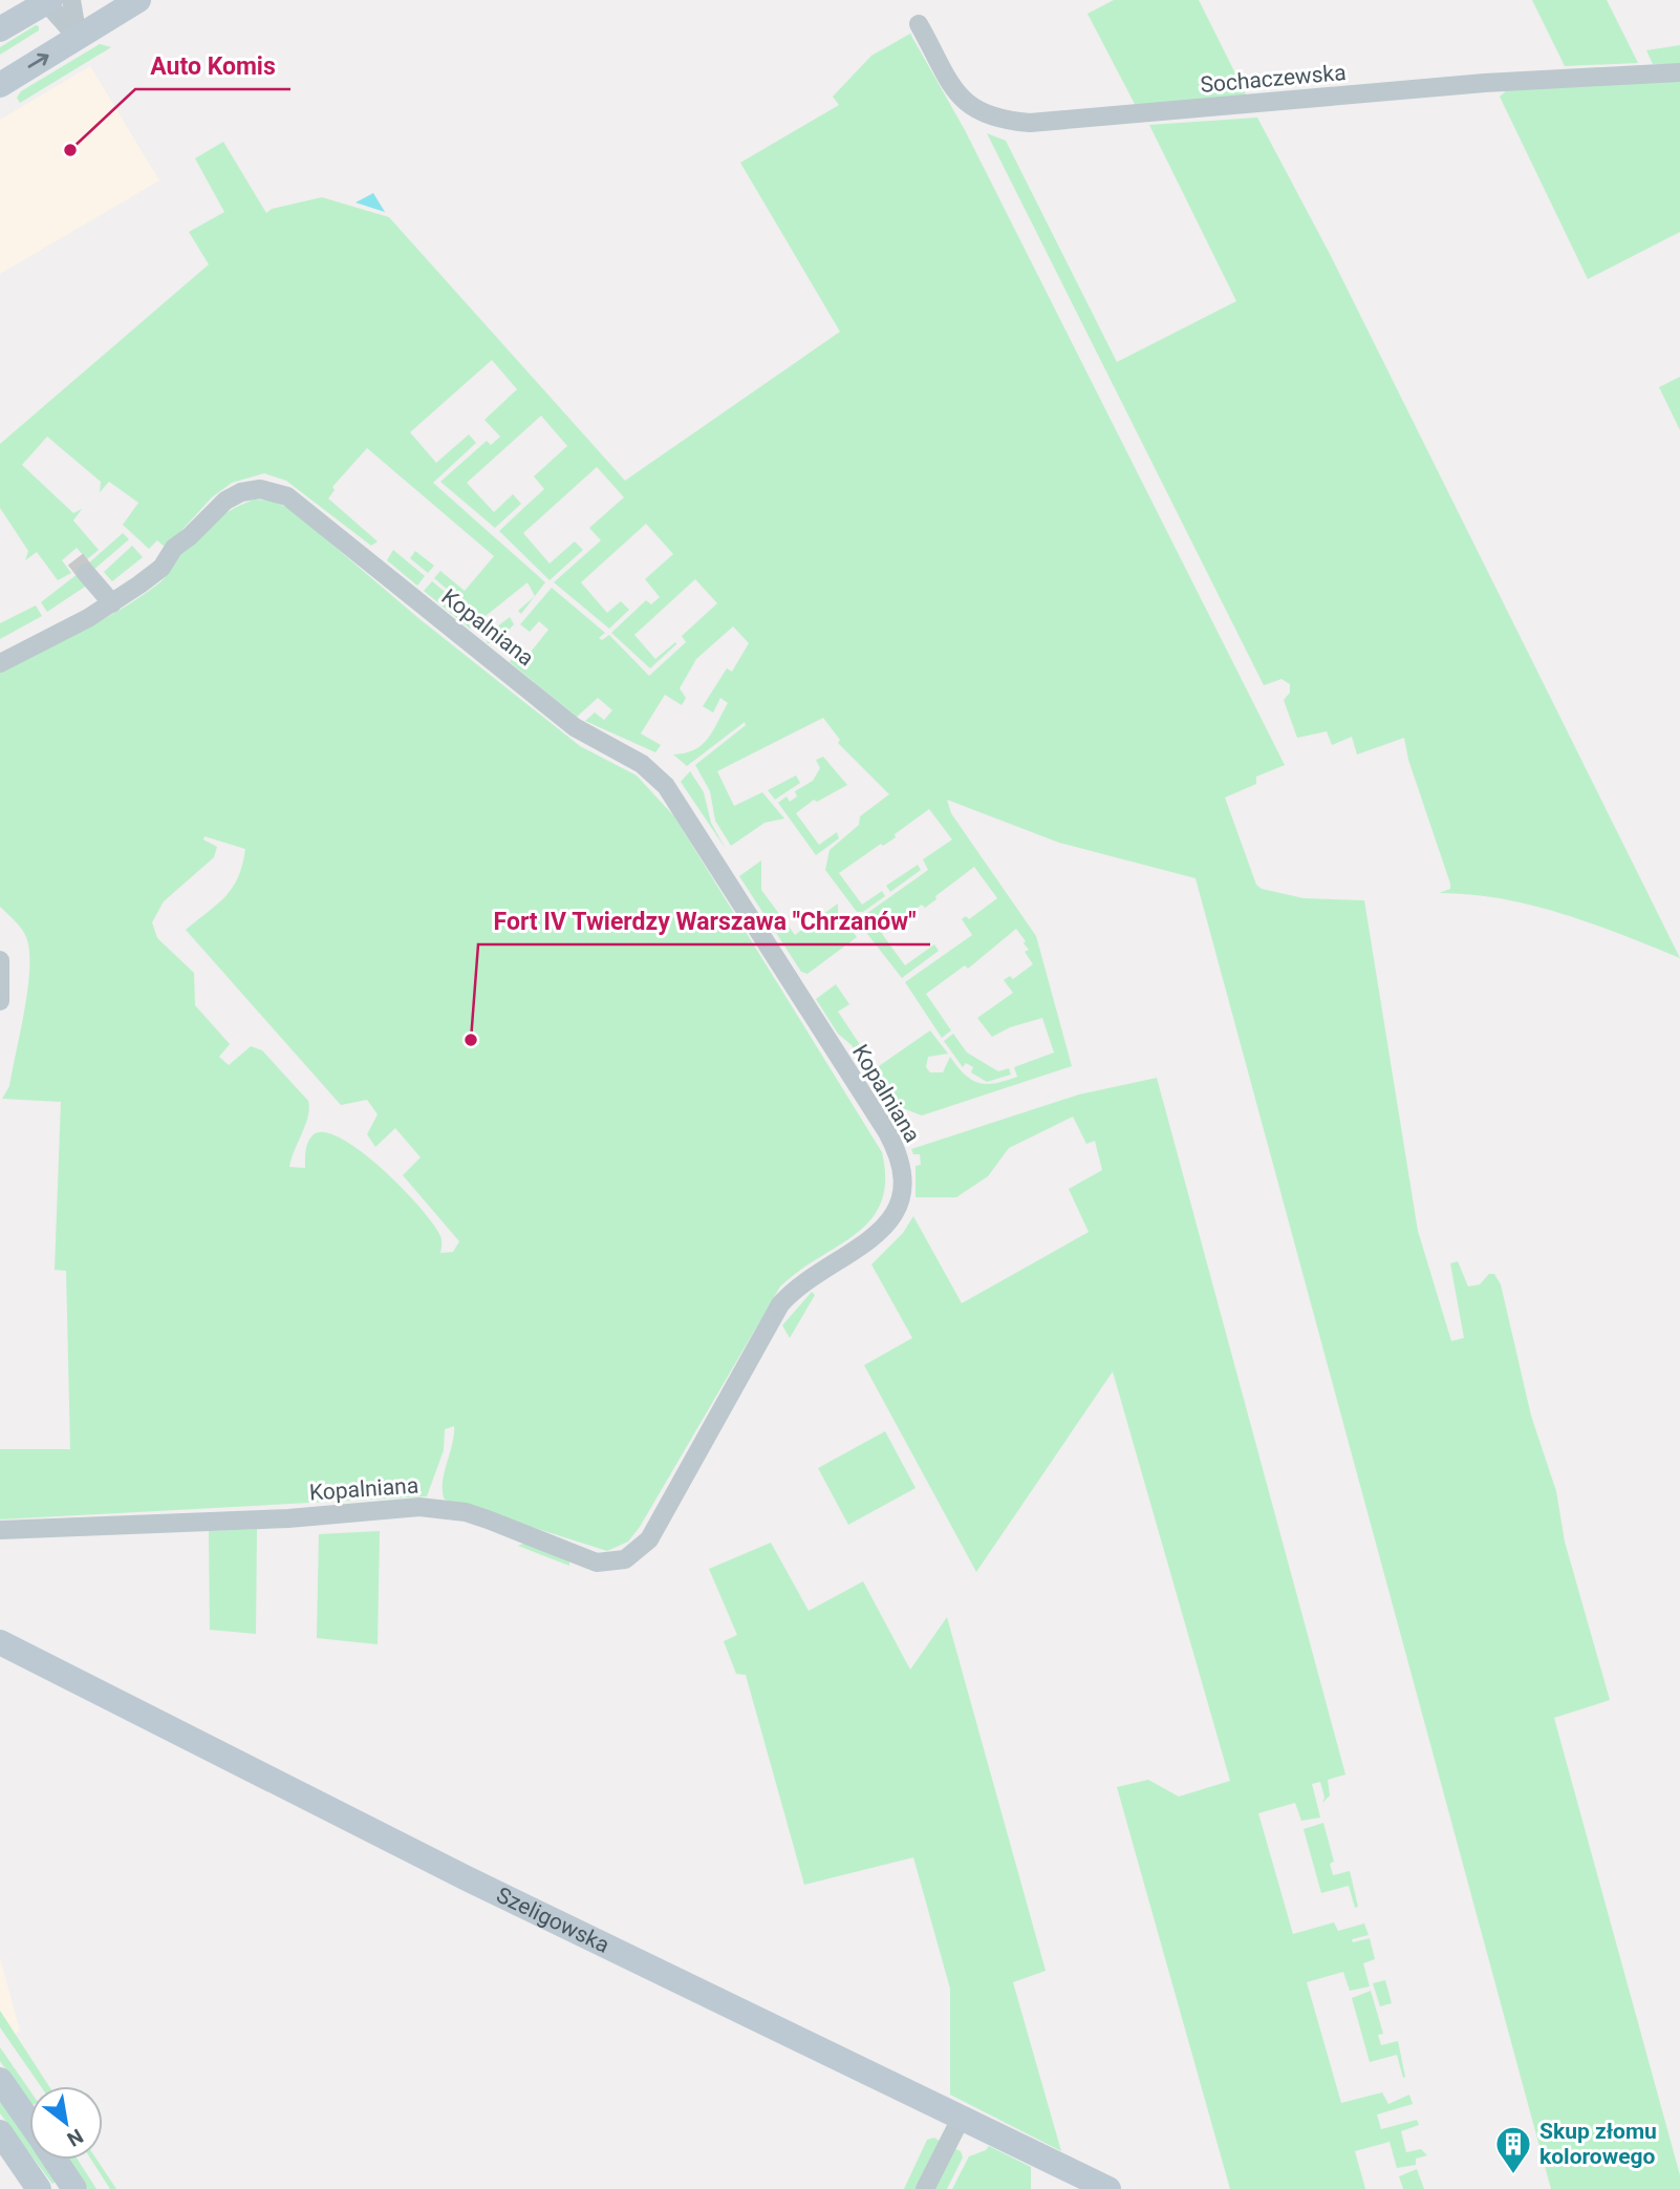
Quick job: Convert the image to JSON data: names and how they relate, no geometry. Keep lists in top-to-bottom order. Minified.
{"streets":{"street":["Sochaczewska","Kopalniana","Szeligowska"]},"places":{"other":["Auto Komis","Fort IV Twierdzy Warszawa \"Chrzanów\""],"building":["Skup złomu kolorowego"]},"north":"bottom right"}
